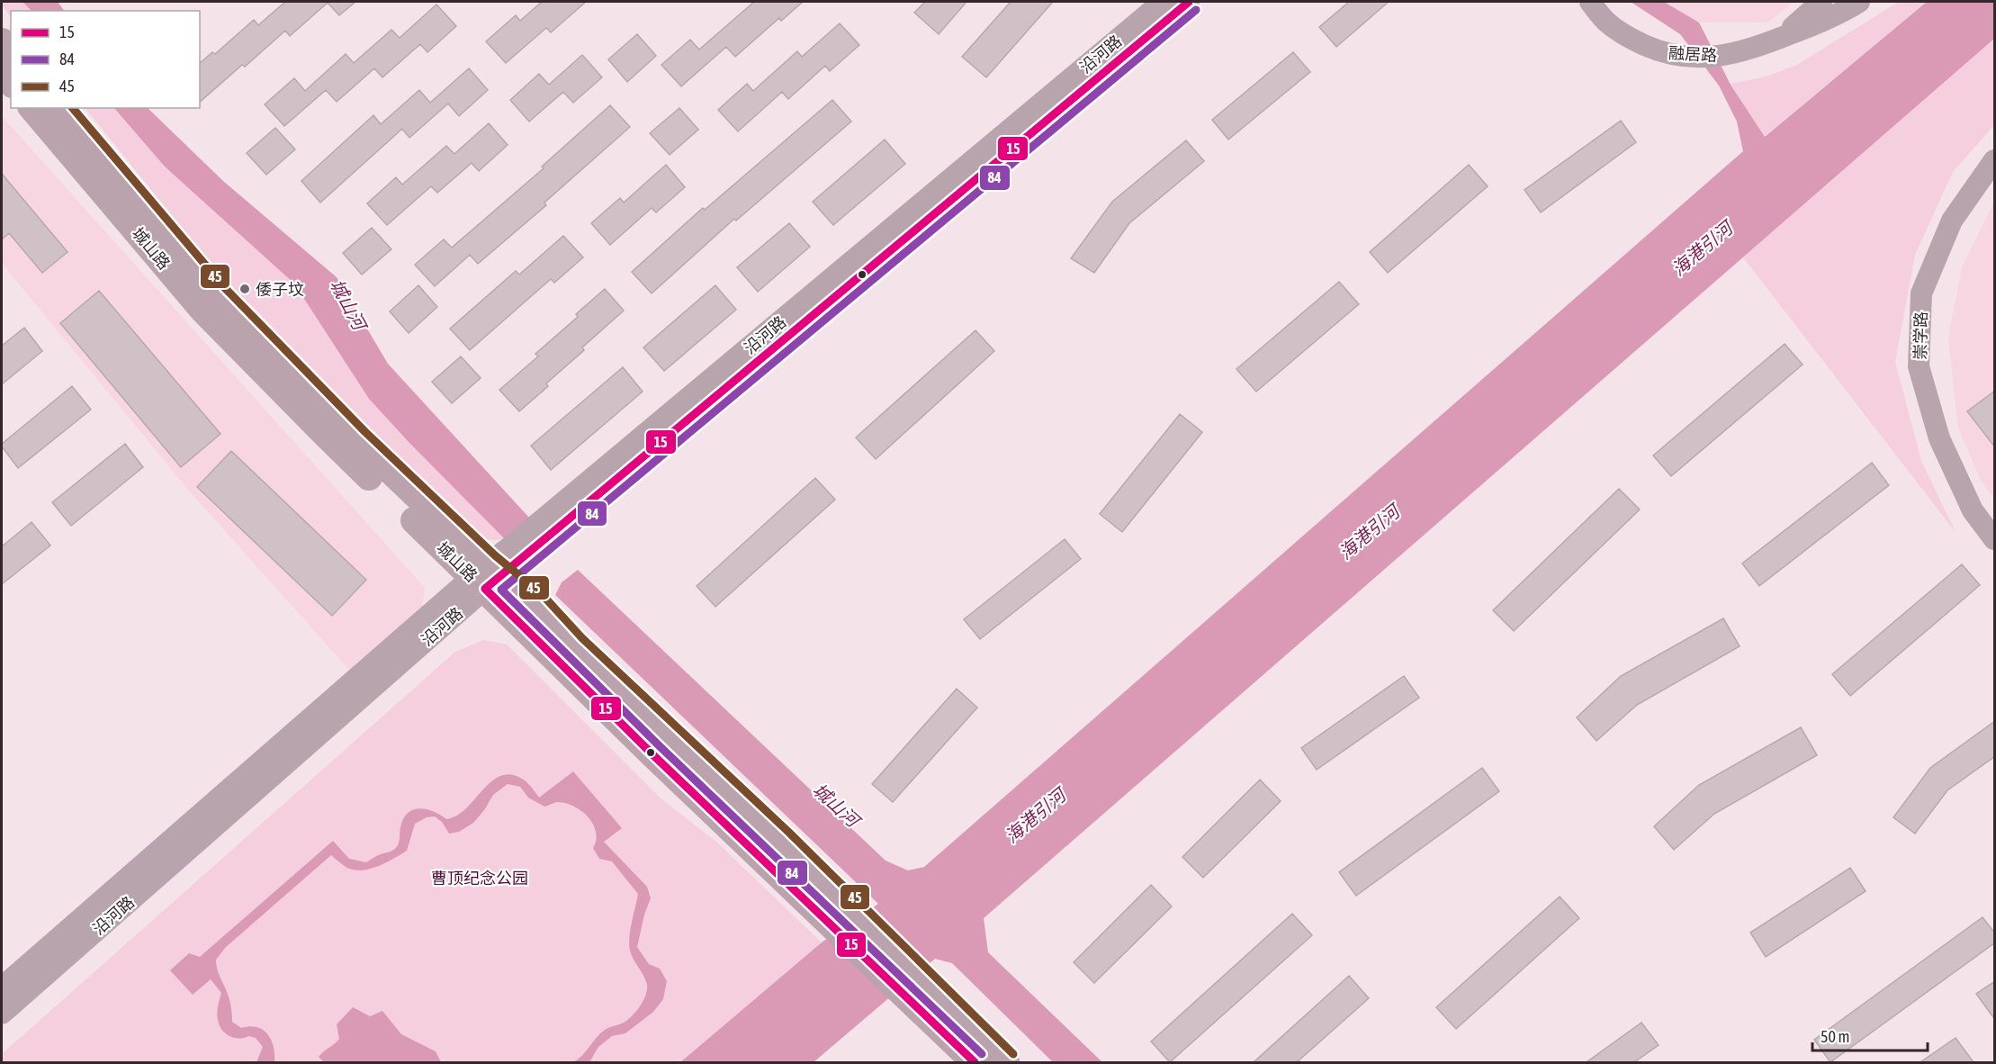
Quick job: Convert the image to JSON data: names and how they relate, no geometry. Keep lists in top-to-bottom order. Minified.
{"streets":{"main road":["城山路"],"street":["沿河路","融居路","崇学路"]},"crossings":[["沿河路","城山路"]],"water":["海港引河","城山河"],"parks":["曹顶纪念公园"],"places":["倭子坟"],"lines":["transit line 15","transit line 84","transit line 45"],"legend":["15","84","45"],"scale_bar":"50 m"}
